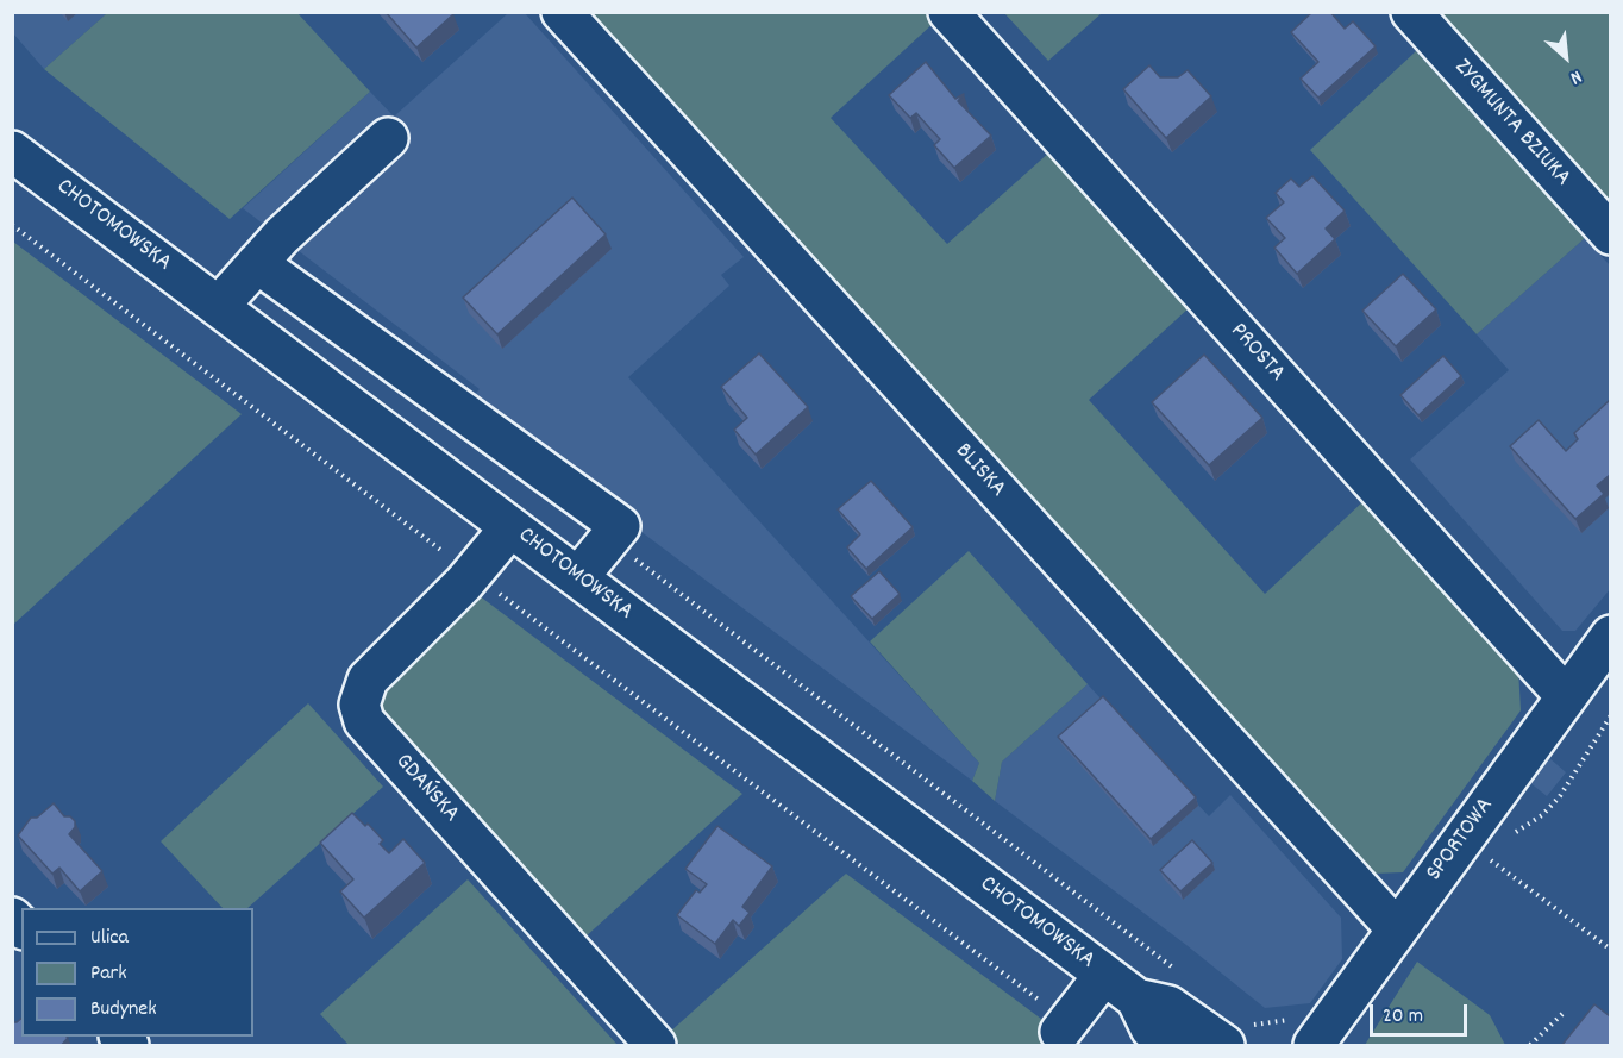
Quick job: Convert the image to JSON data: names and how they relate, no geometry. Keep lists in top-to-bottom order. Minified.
{"streets":{"street":["ZYGMUNTA BZIUKA","CHOTOMOWSKA","PROSTA","BLISKA","GDAŃSKA","SPORTOWA"]},"crossings":[["CHOTOMOWSKA","GDAŃSKA"],["PROSTA","SPORTOWA"],["BLISKA","SPORTOWA"]],"legend":["Ulica","Park","Budynek"],"scale_bar":"20 m","north":"bottom right"}
